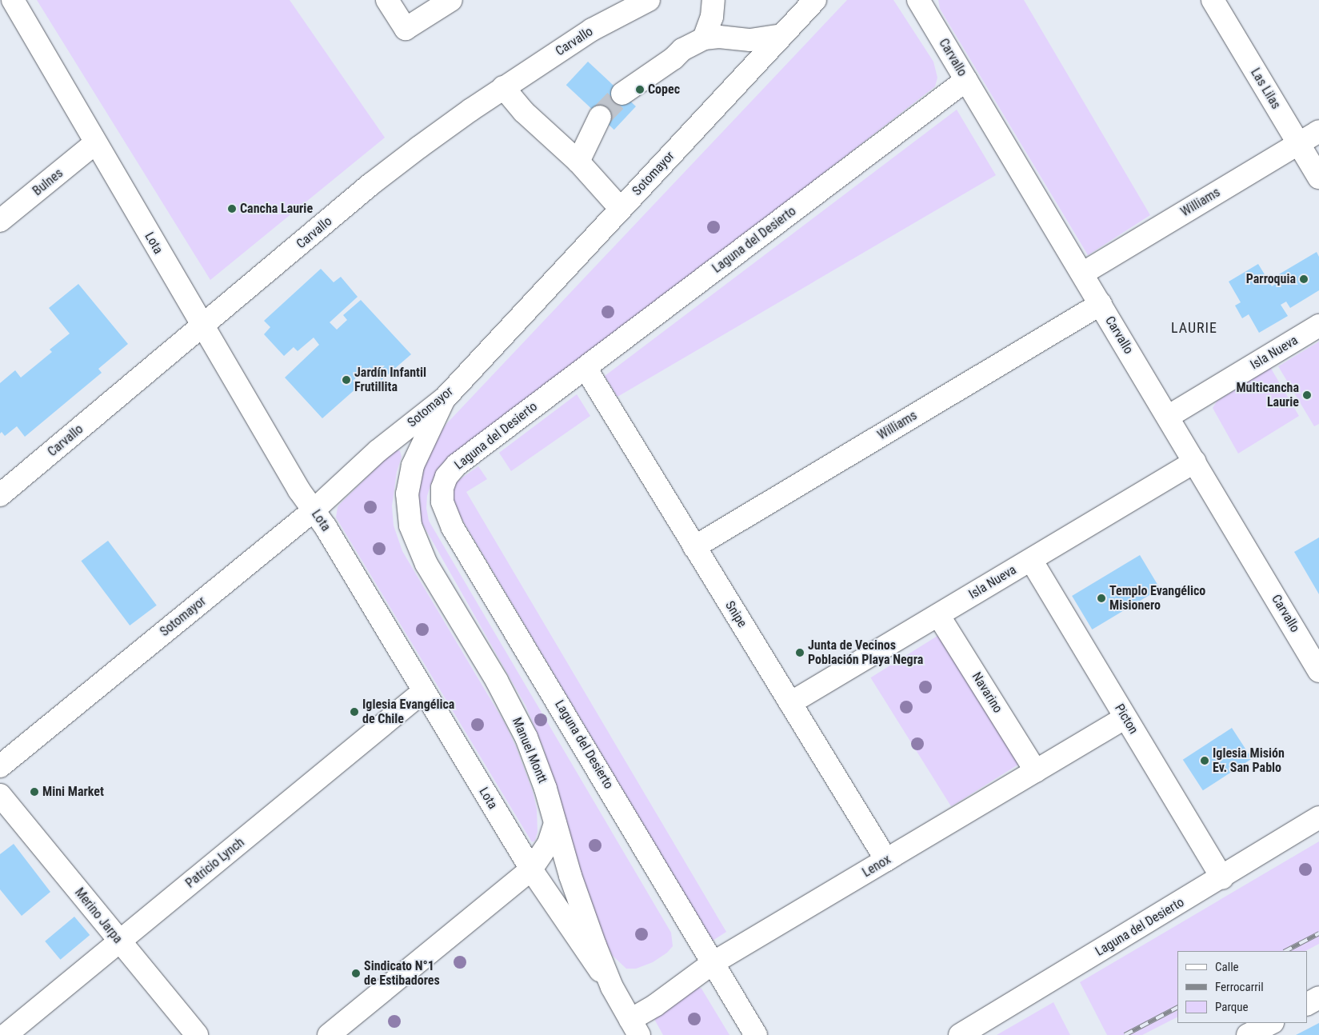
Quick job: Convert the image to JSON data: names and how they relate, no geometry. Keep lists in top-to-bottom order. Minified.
{"streets":{"street":["Carvallo","Las Lilas","Sotomayor","Bulnes","Williams","Laguna del Desierto","Lota","Isla Nueva","Snipe","Navarino","Picton","Manuel Montt","Patricio Lynch","Lenox","Merino Jarpa"]},"crossings":[["Carvallo","Williams"],["Carvallo","Laguna del Desierto"],["Carvallo","Lota"],["Carvallo","Isla Nueva"],["Las Lilas","Williams"],["Sotomayor","Lota"],["Sotomayor","Manuel Montt"],["Bulnes","Lota"],["Williams","Snipe"],["Laguna del Desierto","Snipe"],["Laguna del Desierto","Picton"],["Laguna del Desierto","Lenox"],["Lota","Manuel Montt"],["Lota","Patricio Lynch"],["Lota","Lenox"],["Isla Nueva","Snipe"],["Isla Nueva","Navarino"],["Isla Nueva","Picton"],["Snipe","Lenox"],["Navarino","Lenox"],["Picton","Lenox"],["Patricio Lynch","Merino Jarpa"]],"districts":["LAURIE"],"places":["Copec","Cancha Laurie","Parroquia","Jardín Infantil Frutillita","Multicancha Laurie","Templo Evangélico Misionero","Junta de Vecinos Población Playa Negra","Iglesia Evangélica de Chile","Iglesia Misión Ev. San Pablo","Mini Market","Sindicato N°1 de Estibadores"],"legend":["Calle","Ferrocarril","Parque"]}
